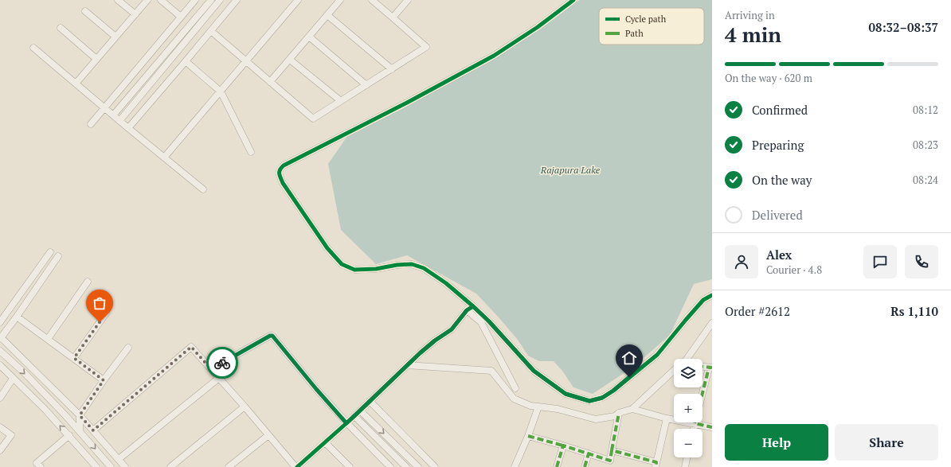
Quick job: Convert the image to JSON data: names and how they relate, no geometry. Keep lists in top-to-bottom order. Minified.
{"water":["Rajapura Lake"],"legend":["Cycle path","Path"],"page":{"heading":["4 min","Arriving in","08:32–08:37"],"panel":["Alex","Courier · 4.8","Order #2612","Rs 1,110"],"bar":"On the way · 620 m","list":[["Confirmed","08:12"],["Preparing","08:23"],["On the way","08:24"],"Delivered"],"map_buttons":["+","−"],"buttons":["Help","Share"]}}
